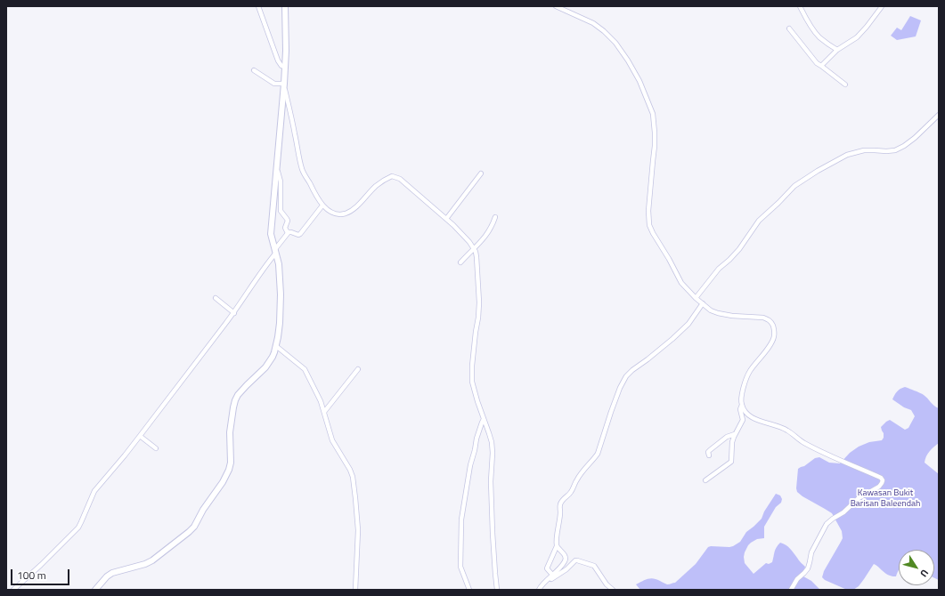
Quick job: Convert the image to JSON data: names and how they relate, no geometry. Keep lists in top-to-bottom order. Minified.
{"parks":["Kawasan Bukit Barisan Baleendah"],"scale_bar":"100 m","north":"bottom right"}
